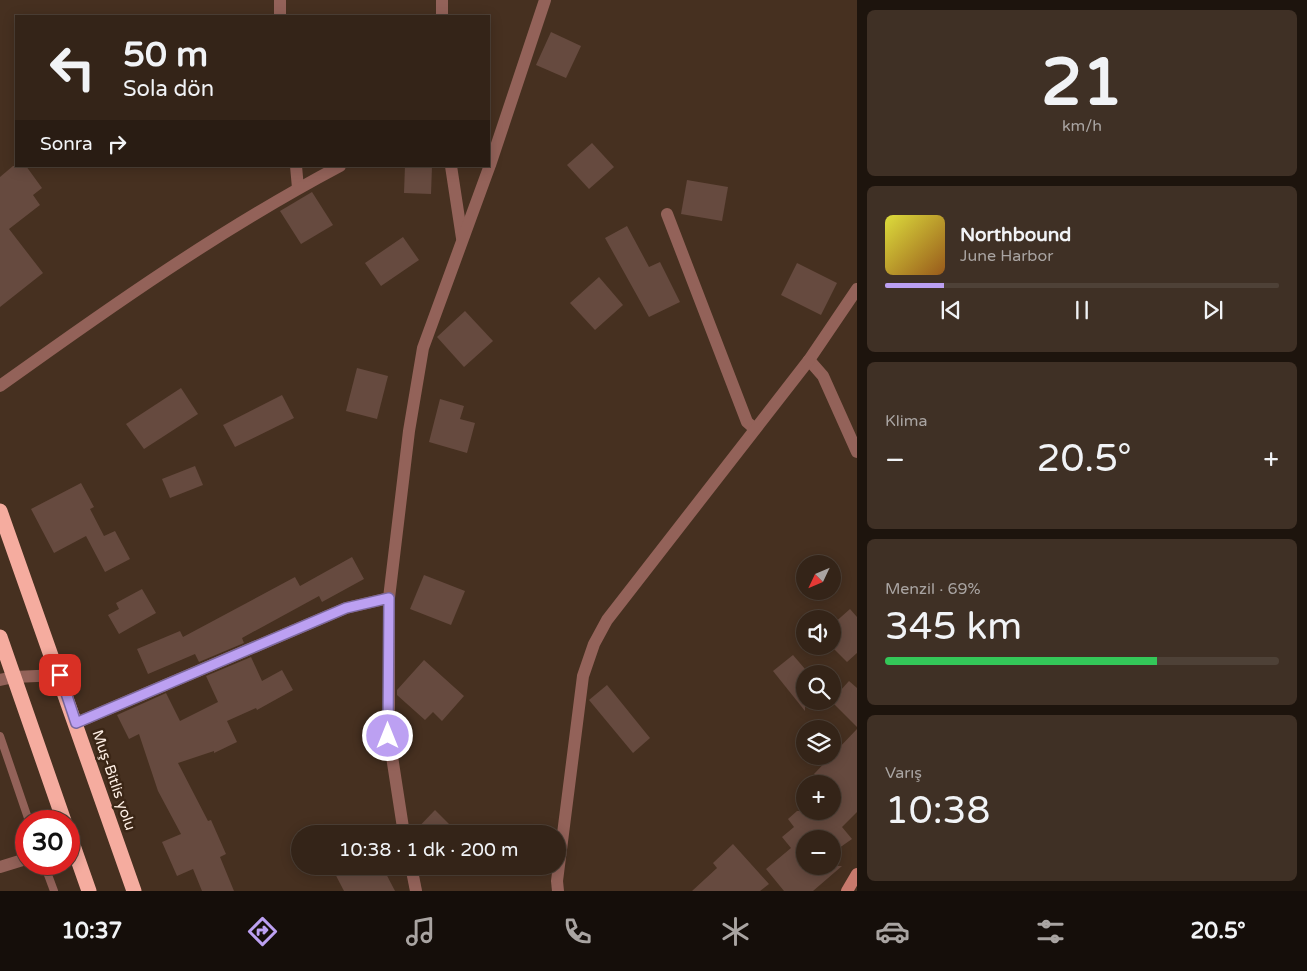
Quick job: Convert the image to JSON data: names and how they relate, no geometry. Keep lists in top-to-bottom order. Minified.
{"streets":{"highway":["Muş-Bitlis yolu"]},"north":"bottom left","page":{"tile":[["21","km/h"],"Klima",["Menzil · 69%","345 km"],["Varış","10:38"]],"turn":["50 m","Sola dön"],"then":"Sonra","song":["Northbound","June Harbor"],"heat":["−","20.5°","+"],"map_buttons":["+","−"],"limit":"30","trip":"10:38 · 1 dk · 200 m","tabs":["10:37","20.5°"]}}
